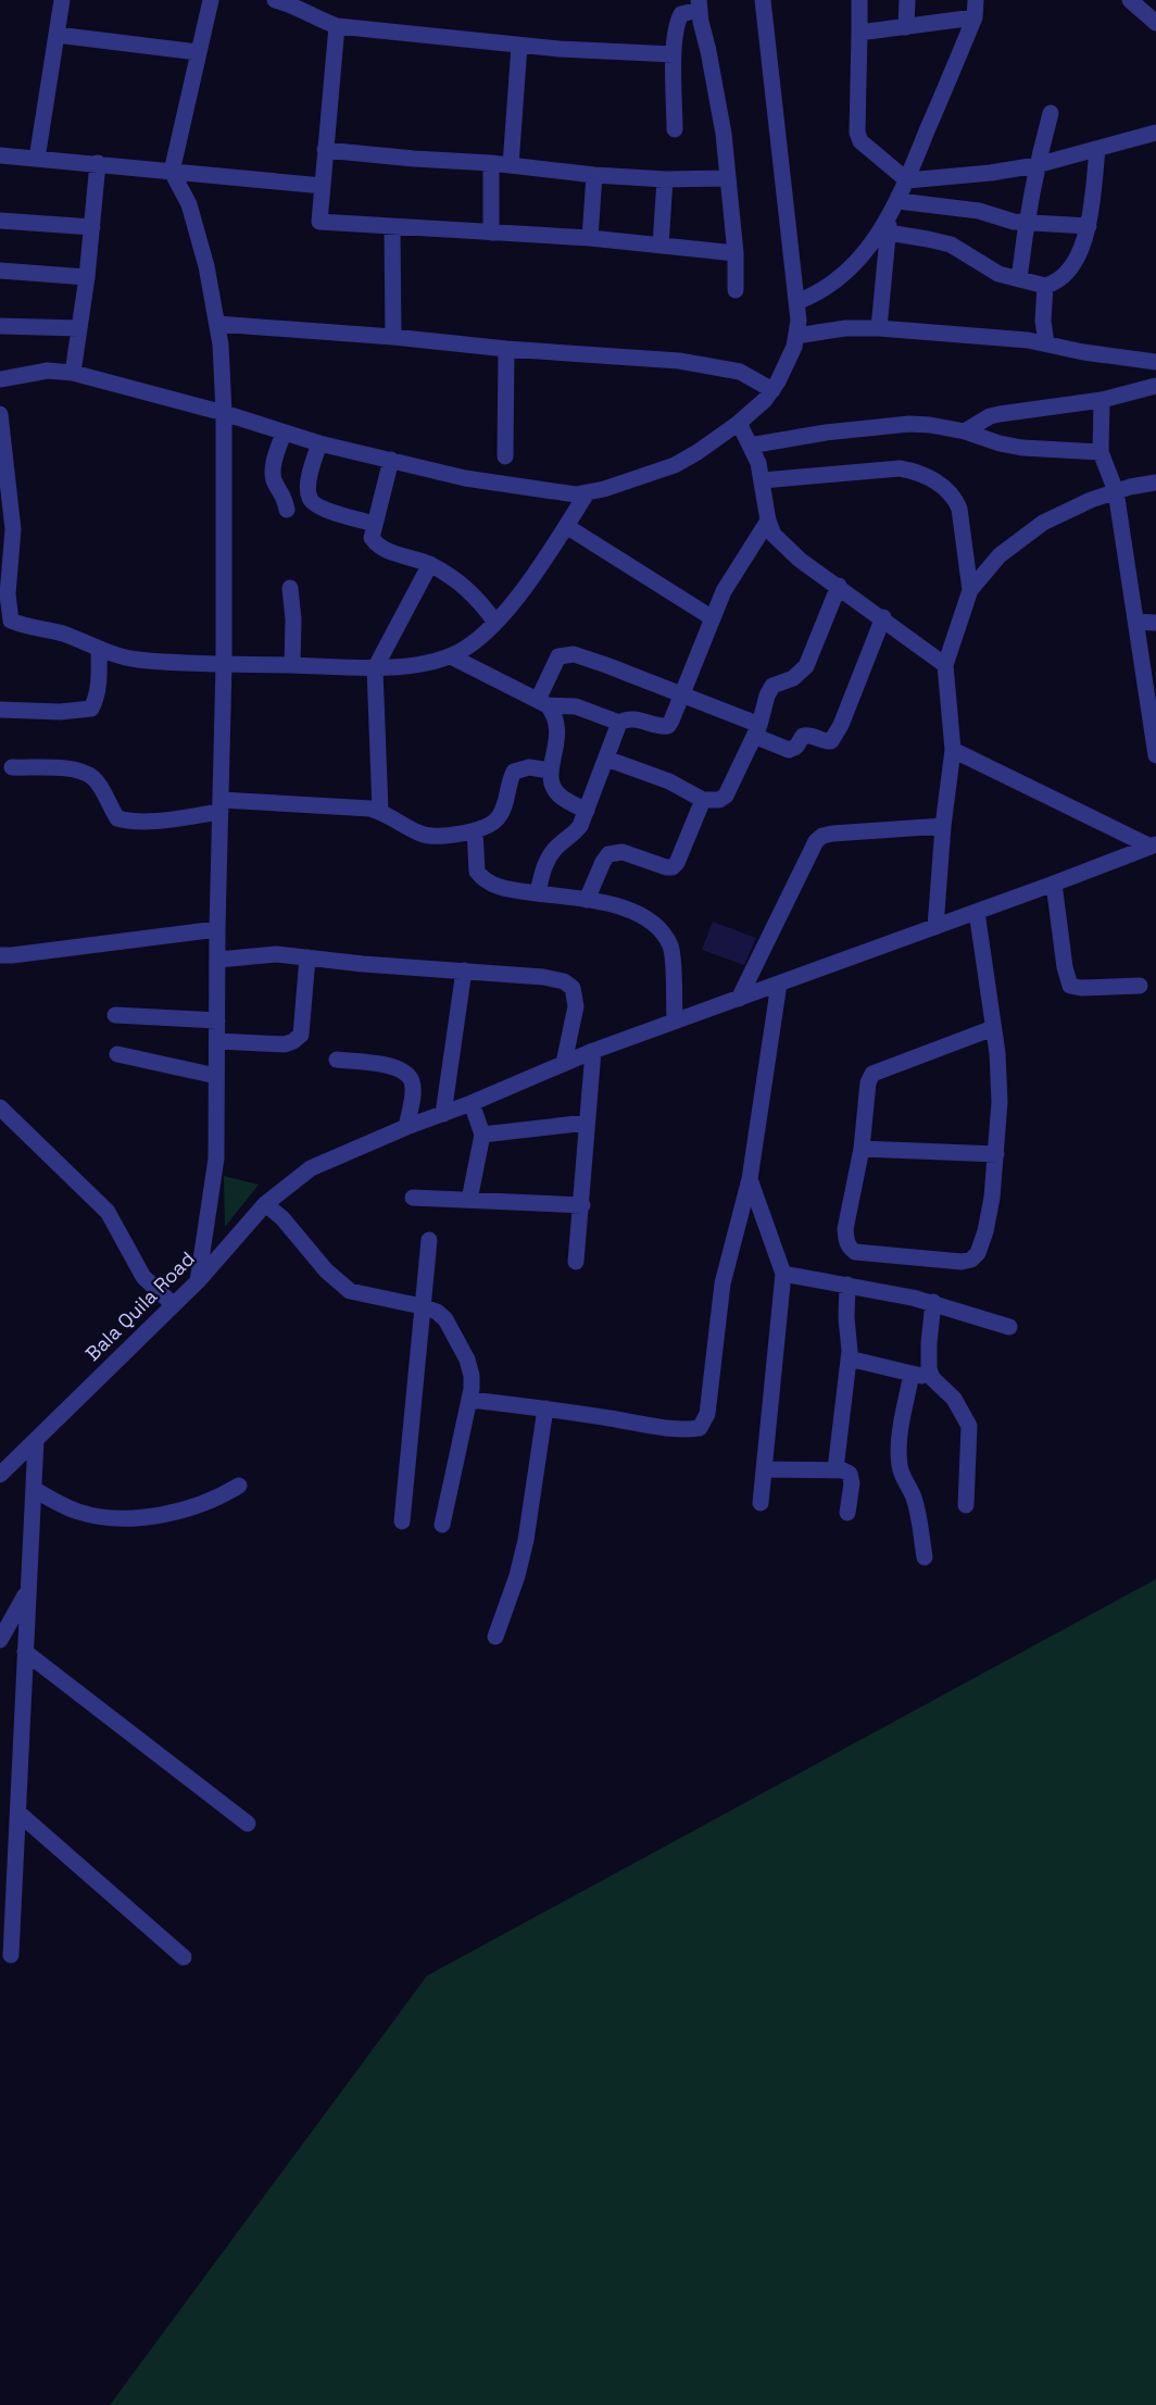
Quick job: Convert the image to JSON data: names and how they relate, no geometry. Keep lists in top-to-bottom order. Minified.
{"streets":{"street":["Bala Quila Road"]}}
